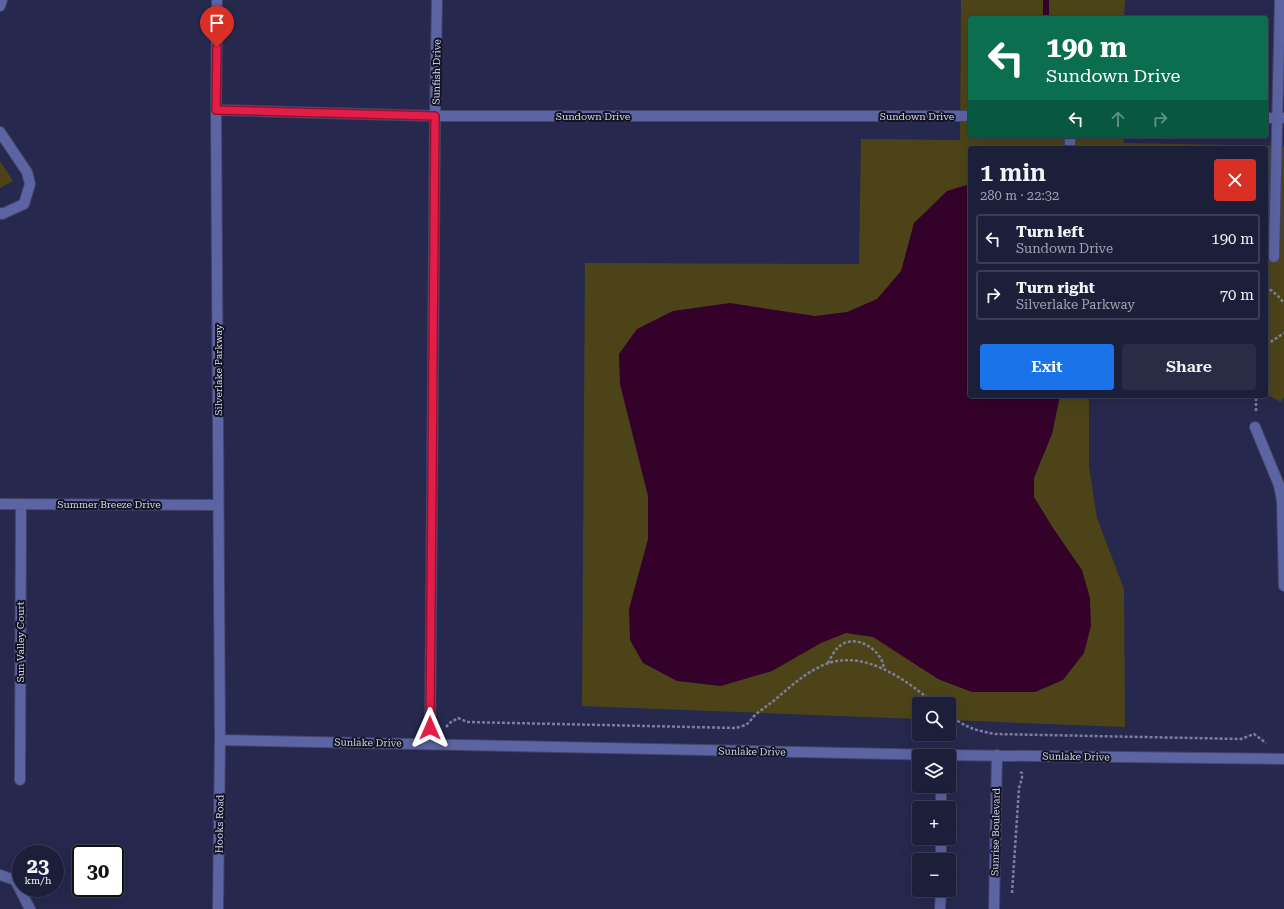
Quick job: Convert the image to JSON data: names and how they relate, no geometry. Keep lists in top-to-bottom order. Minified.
{"streets":{"street":["Sunfish Drive","Sundown Drive","Silverlake Parkway","Summer Breeze Drive","Sun Valley Court","Sunlake Drive","Hooks Road","Sunrise Boulevard"]},"crossings":[["Sunfish Drive","Sundown Drive"],["Sunfish Drive","Sunlake Drive"],["Sundown Drive","Silverlake Parkway"],["Silverlake Parkway","Summer Breeze Drive"],["Silverlake Parkway","Sunlake Drive"],["Silverlake Parkway","Hooks Road"],["Summer Breeze Drive","Sun Valley Court"],["Sunlake Drive","Hooks Road"],["Sunlake Drive","Sunrise Boulevard"]],"page":{"turn":["190 m","Sundown Drive"],"heading":["1 min","280 m · 22:32"],"list":[{"name":"Turn left","note":"Sundown Drive","value":"190 m"},{"name":"Turn right","note":"Silverlake Parkway","value":"70 m"}],"buttons":["Exit","Share"],"map_buttons":["+","−"],"speed":"23 km/h","limit":"30"}}
